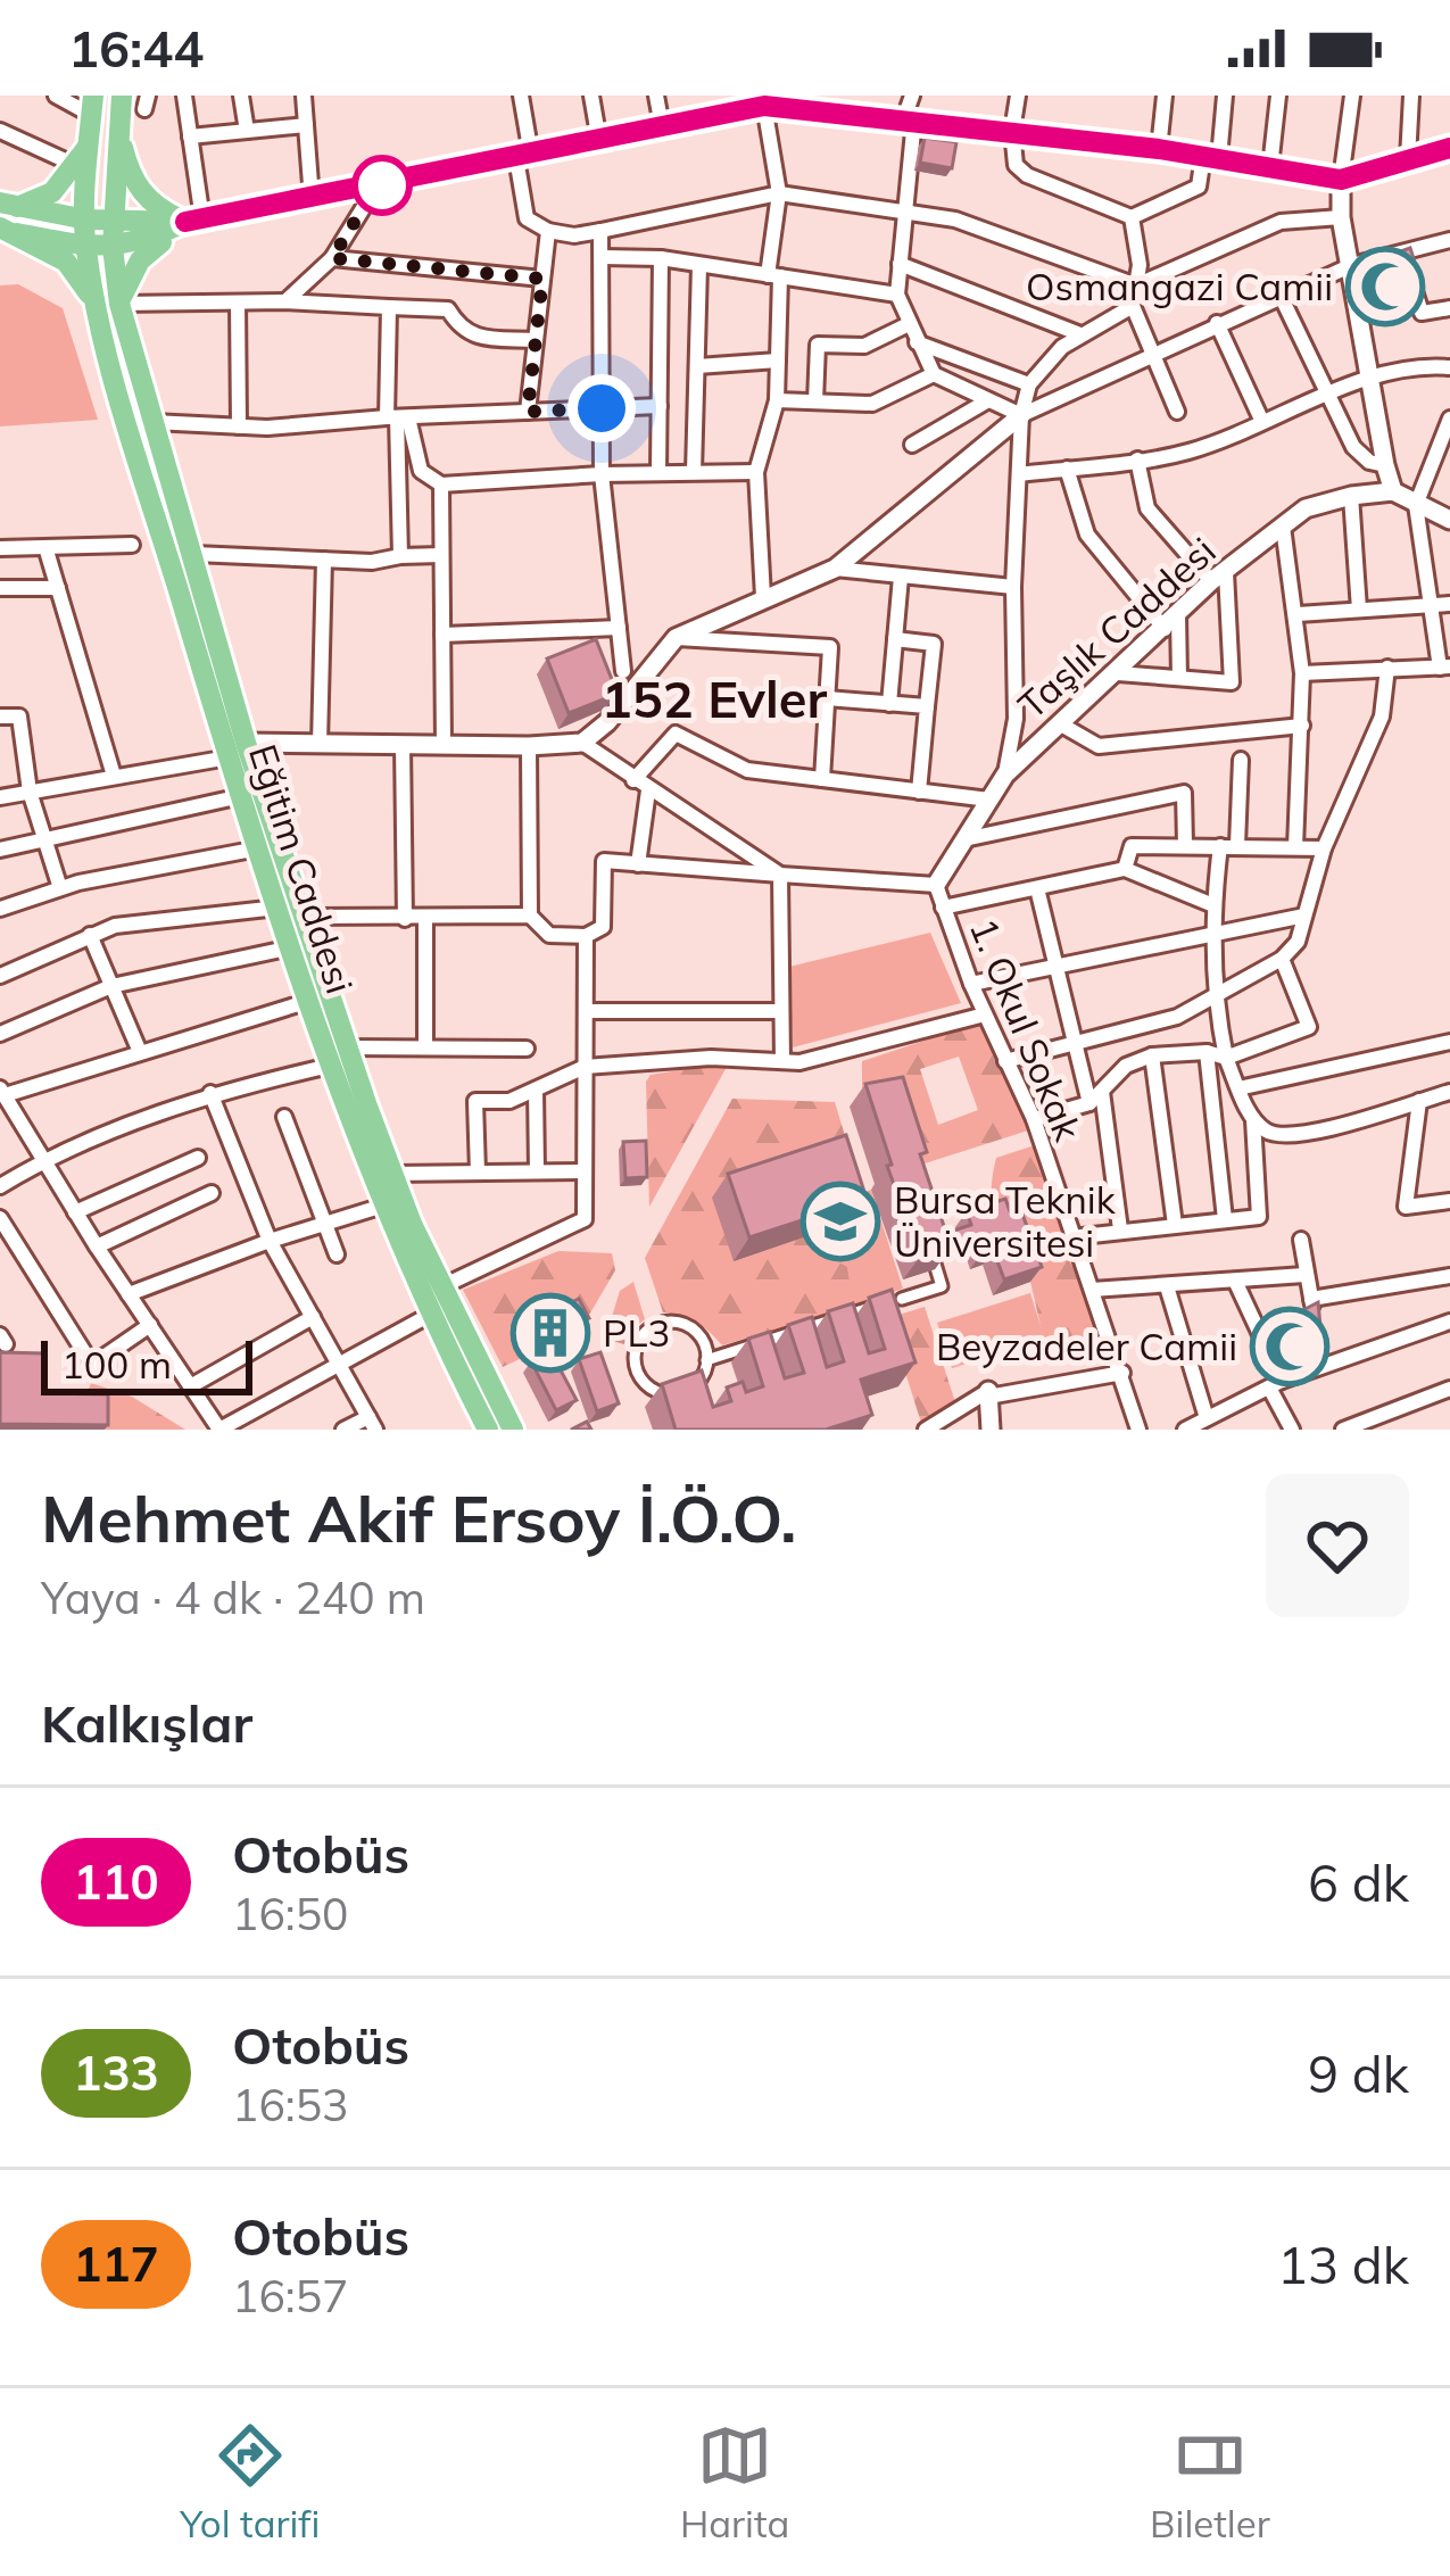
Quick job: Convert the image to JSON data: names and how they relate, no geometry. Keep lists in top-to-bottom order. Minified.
{"streets":{"main road":["Eğitim Caddesi"],"street":["Taşlık Caddesi","1. Okul Sokak"]},"crossings":[["Taşlık Caddesi","1. Okul Sokak"]],"districts":["152 Evler"],"places":{"mosque":["Osmangazi Camii","Beyzadeler Camii"],"school or university":["Bursa Teknik Üniversitesi"],"building":["PL3"]},"lines":["bus line 110"],"scale_bar":"100 m","page":{"status":"16:44","scale":"100 m","heading":[["Mehmet Akif Ersoy İ.Ö.O.","Yaya · 4 dk · 240 m"],"Kalkışlar"],"list":[{"mark":"110","name":"Otobüs","note":"16:50","value":"6 dk"},{"mark":"133","name":"Otobüs","note":"16:53","value":"9 dk"},{"mark":"117","name":"Otobüs","note":"16:57","value":"13 dk"}],"tabs":["Yol tarifi","Harita","Biletler"]}}
